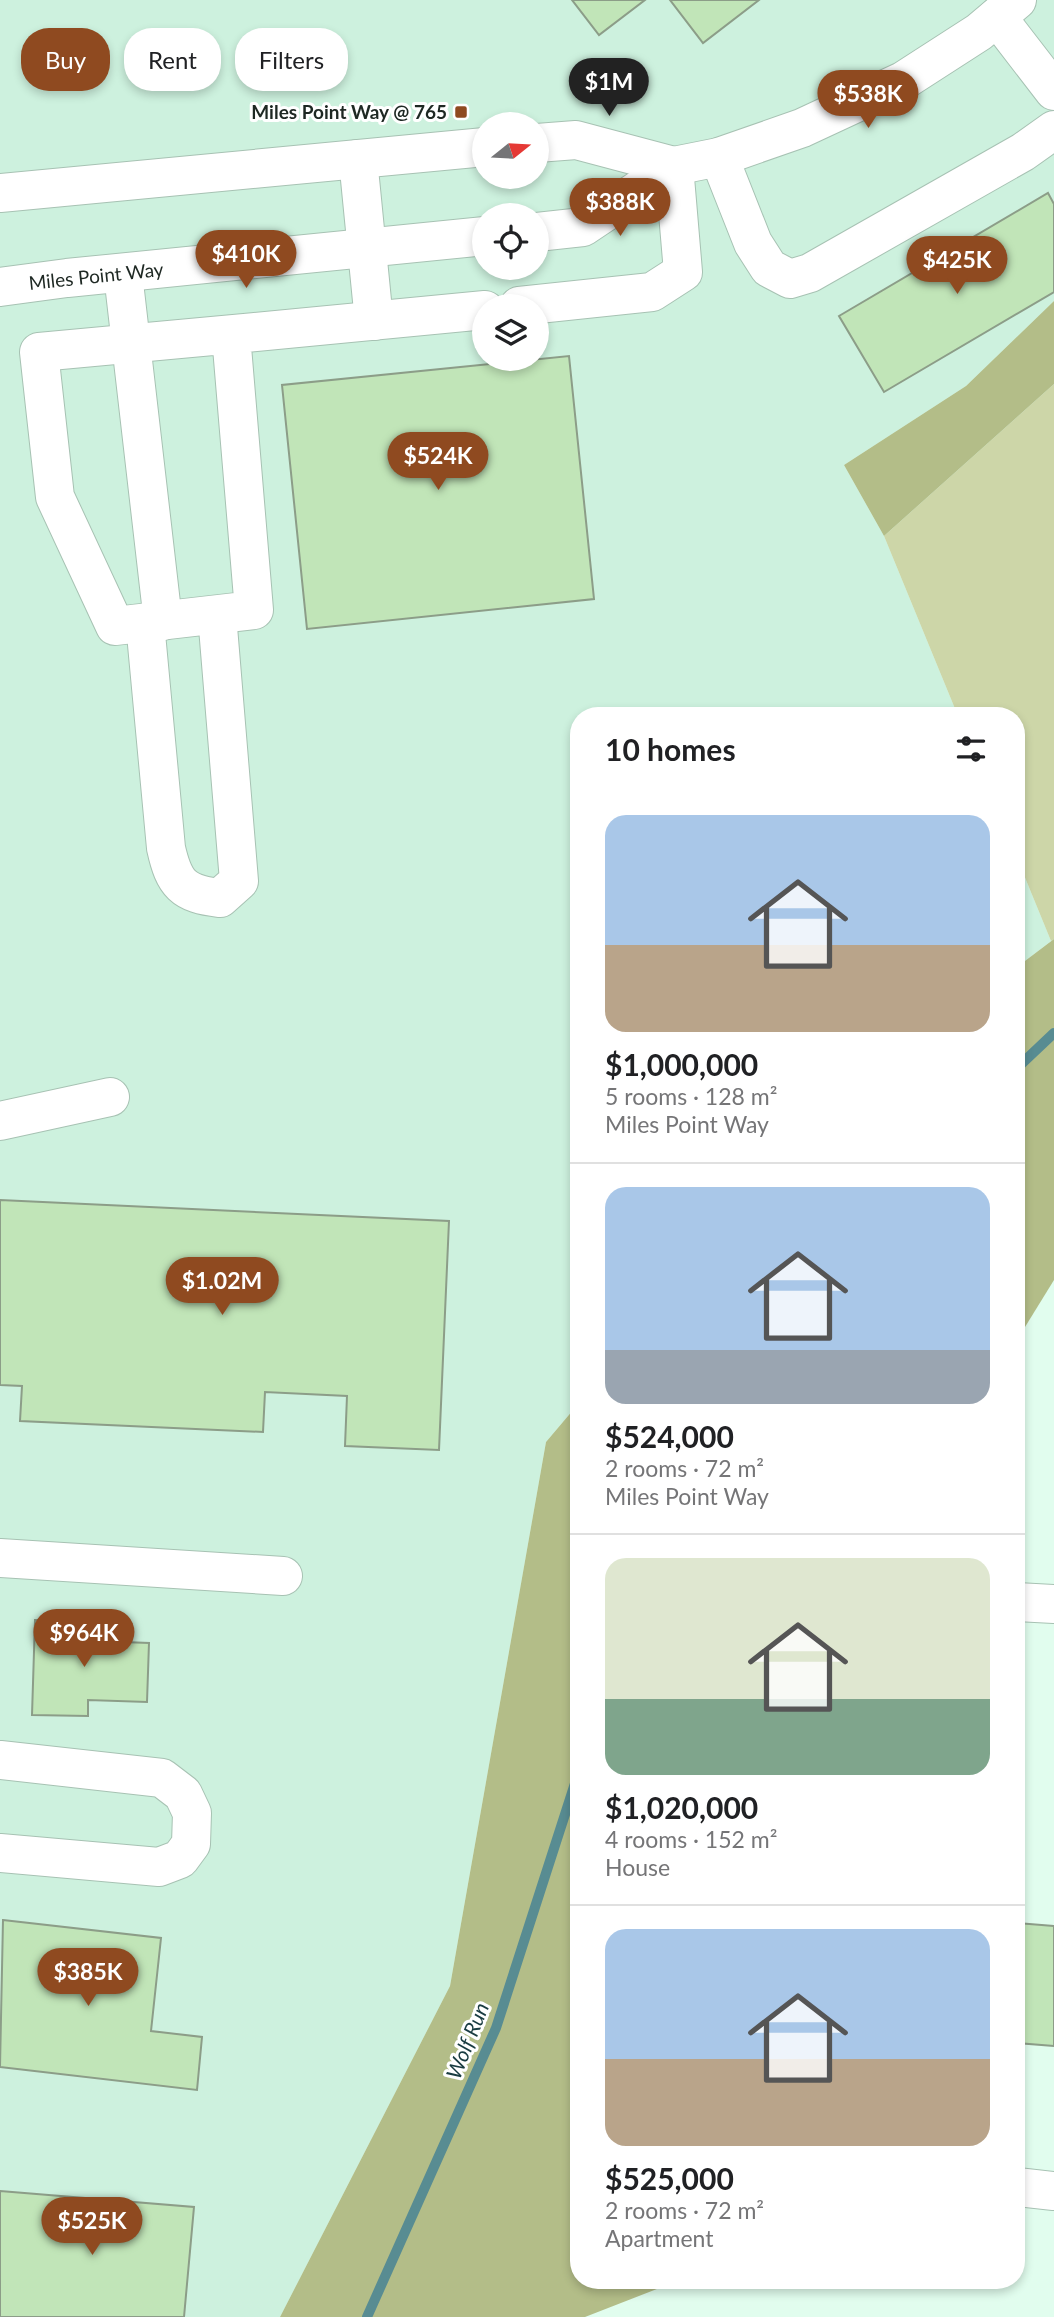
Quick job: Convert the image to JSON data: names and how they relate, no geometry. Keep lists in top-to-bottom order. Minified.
{"streets":{"street":["Miles Point Way"]},"water":["Wolf Run"],"places":{"transit":["Miles Point Way @ 765"]},"north":"right","page":{"chip":["Buy","Rent","Filters"],"price":["$1M","$538K","$388K","$410K","$425K","$524K","$1.02M","$964K","$385K","$525K"],"heading":"10 homes","list":[{"name":"$1,000,000","note":"5 rooms · 128 m² · Miles Point Way"},{"name":"$524,000","note":"2 rooms · 72 m² · Miles Point Way"},{"name":"$1,020,000","note":"4 rooms · 152 m² · House"},{"name":"$525,000","note":"2 rooms · 72 m² · Apartment"}]}}
